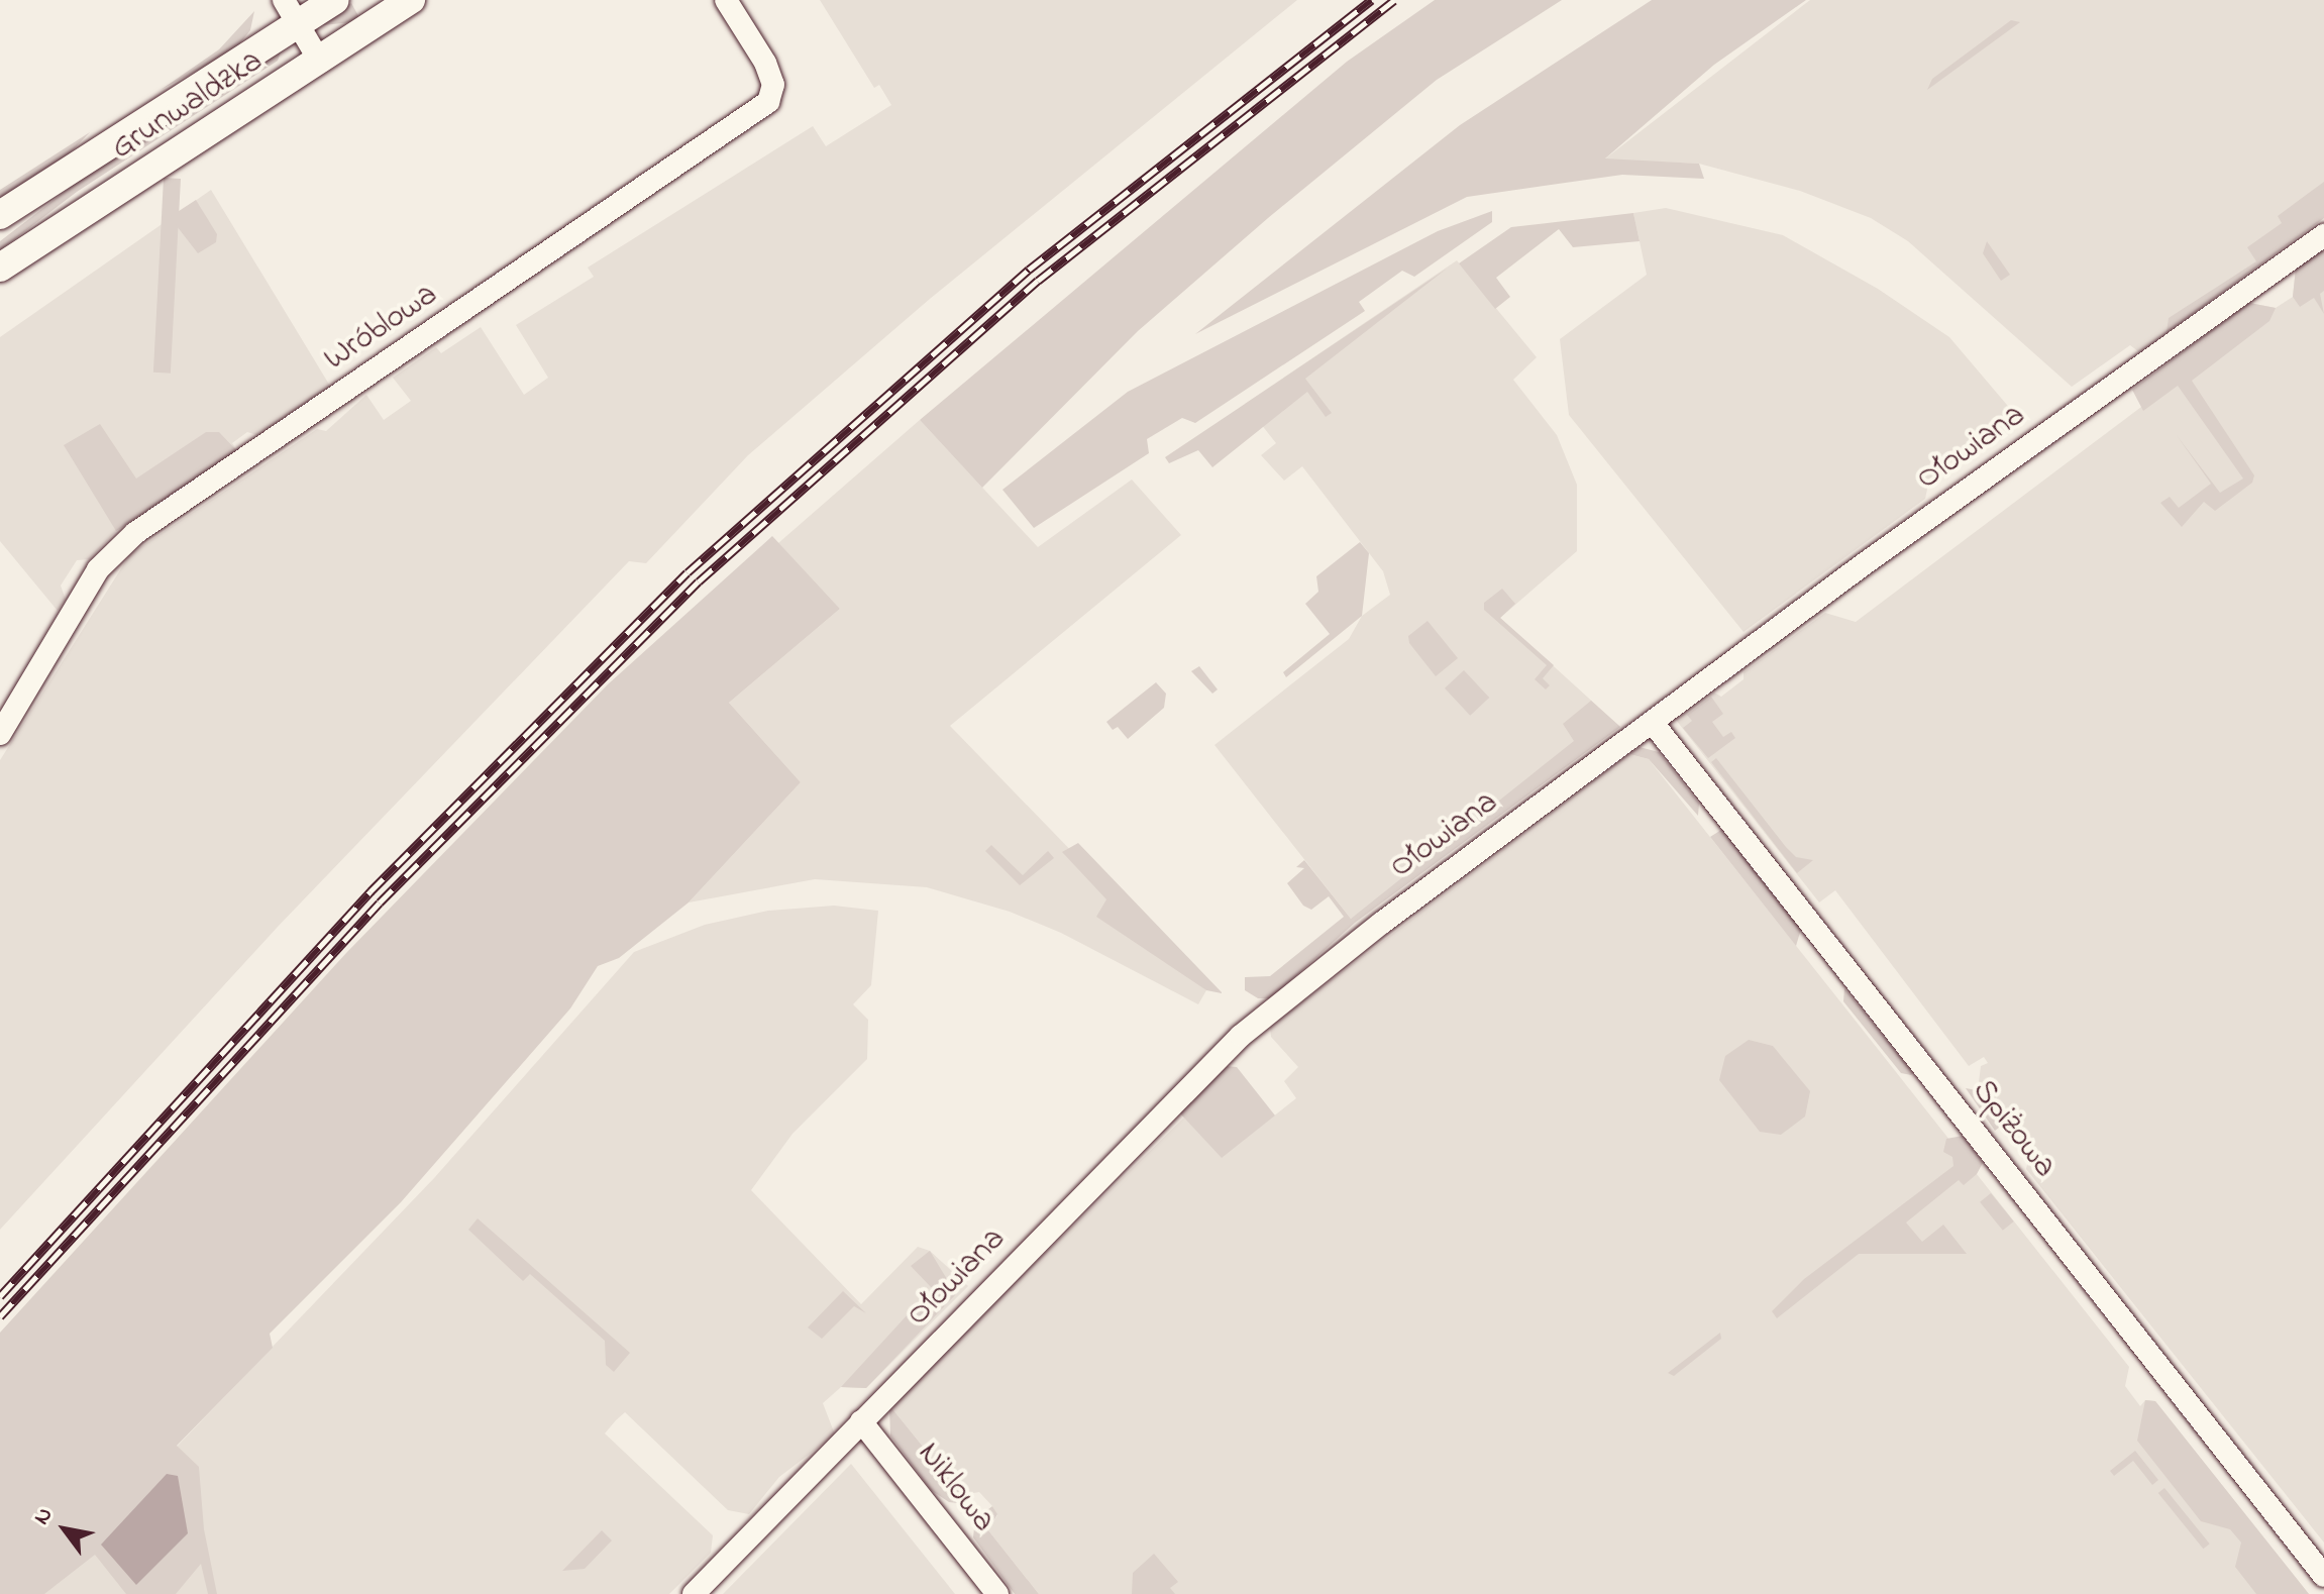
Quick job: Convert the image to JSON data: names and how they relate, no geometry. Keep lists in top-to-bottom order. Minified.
{"streets":{"main road":["Grunwaldzka"],"street":["Wróblowa","Ołowiana","Spiżowa","Niklowa"]},"crossings":[["Ołowiana","Spiżowa"],["Ołowiana","Niklowa"]],"north":"top left"}
